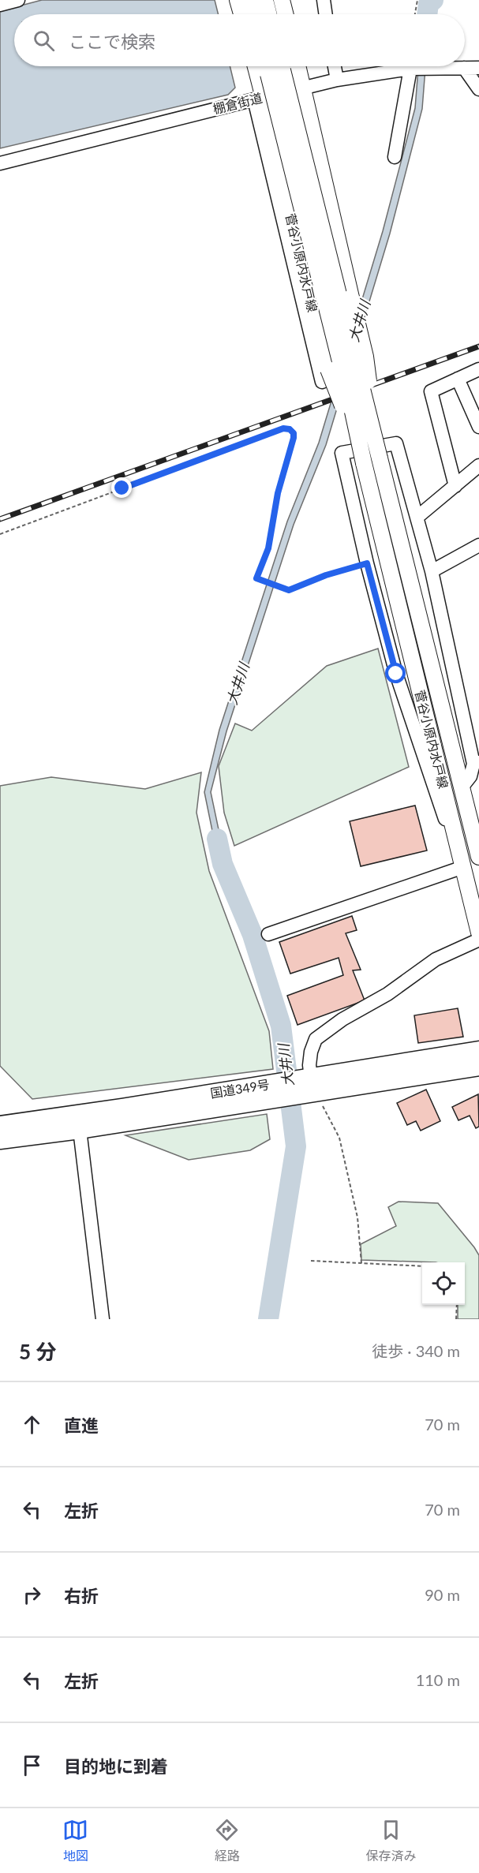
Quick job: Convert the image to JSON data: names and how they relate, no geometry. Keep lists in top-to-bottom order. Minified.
{"streets":{"highway":["国道349号"],"main road":["菅谷小原内水戸線"],"street":["棚倉街道"]},"crossings":[["棚倉街道","菅谷小原内水戸線"]],"water":["大井川"],"page":{"search":"ここで検索","heading":["5 分","徒歩 · 340 m"],"list":[["直進","70 m"],["左折","70 m"],["右折","90 m"],["左折","110 m"],"目的地に到着"],"nav":["地図","経路","保存済み"]}}
